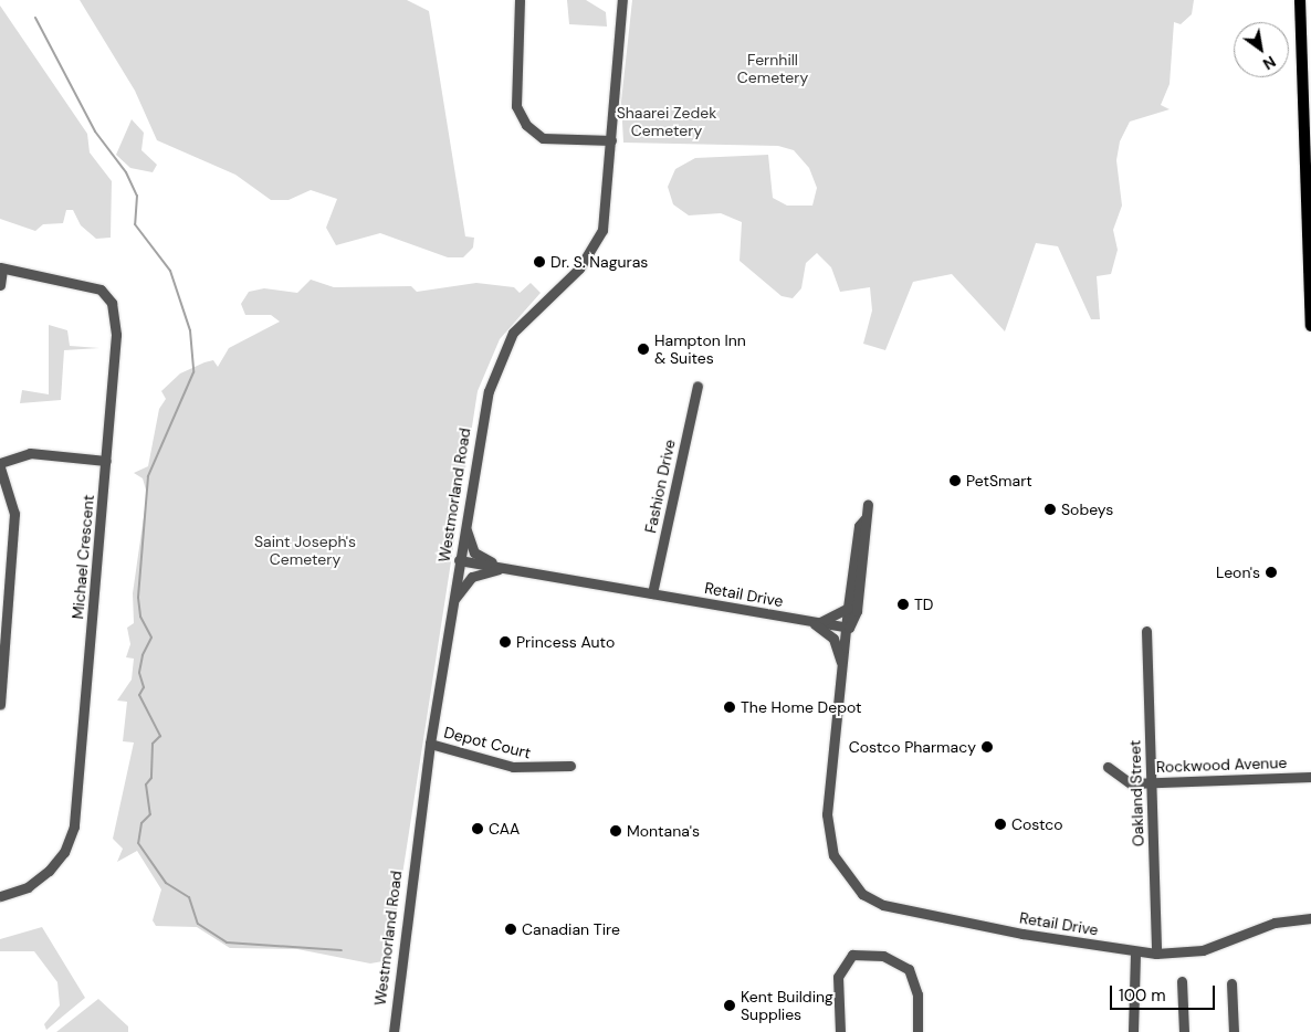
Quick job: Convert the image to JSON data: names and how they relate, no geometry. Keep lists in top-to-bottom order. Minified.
{"streets":{"street":["Fashion Drive","Westmorland Road","Michael Crescent","Retail Drive","Depot Court","Rockwood Avenue","Oakland Street"]},"crossings":[["Fashion Drive","Retail Drive"],["Westmorland Road","Retail Drive"],["Westmorland Road","Depot Court"],["Retail Drive","Oakland Street"],["Rockwood Avenue","Oakland Street"]],"parks":["Fernhill Cemetery","Shaarei Zedek Cemetery","Saint Joseph's Cemetery"],"places":["Dr. S. Naguras","Hampton Inn & Suites","PetSmart","Sobeys","Leon's","TD","Princess Auto","The Home Depot","Costco Pharmacy","Costco","CAA","Montana's","Canadian Tire","Kent Building Supplies"],"scale_bar":"100 m","north":"bottom right"}
